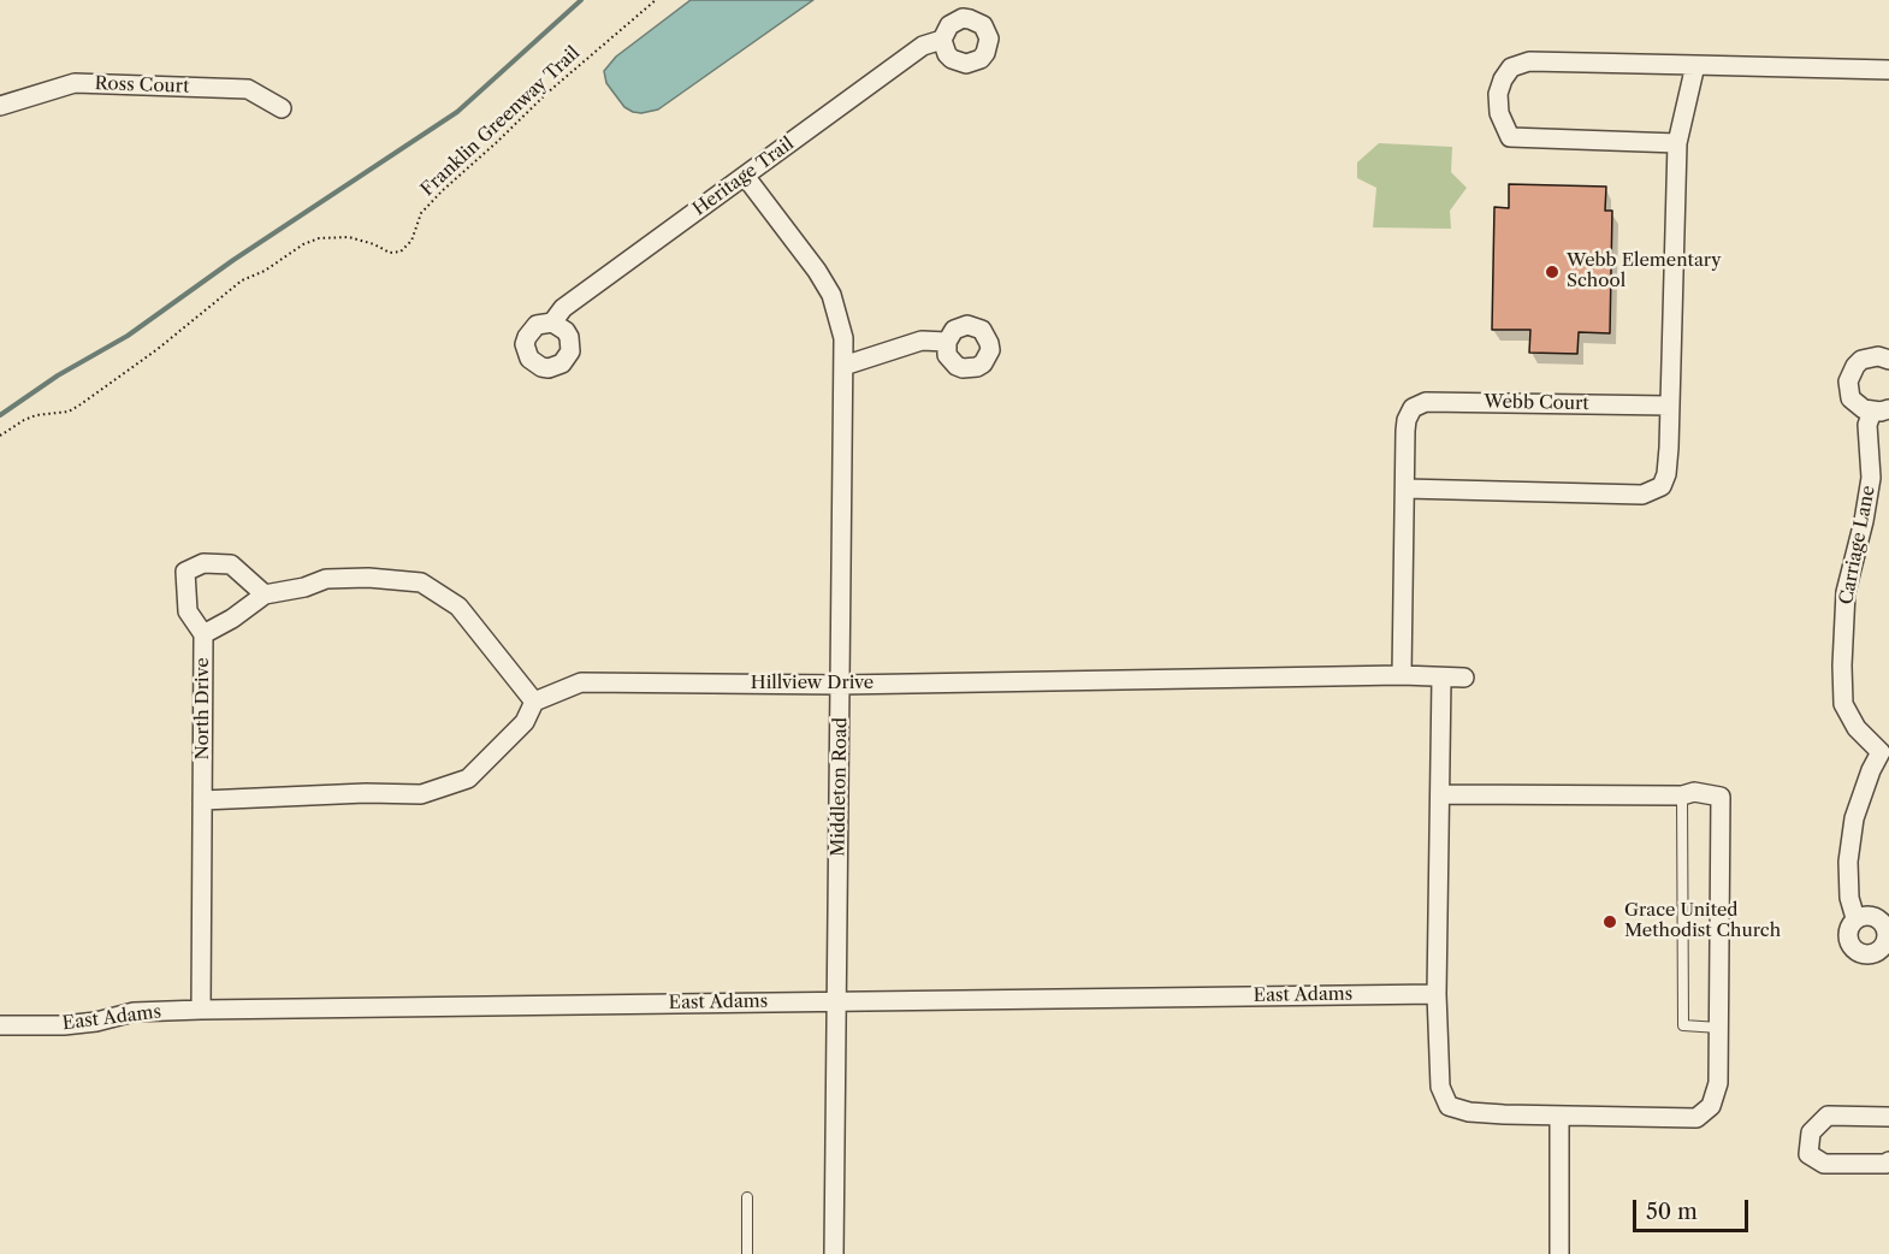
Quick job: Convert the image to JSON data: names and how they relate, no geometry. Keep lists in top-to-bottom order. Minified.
{"streets":{"street":["Ross Court","Heritage Trail","Webb Court","Carriage Lane","Hillview Drive","North Drive","Middleton Road","East Adams"],"path":["Franklin Greenway Trail"]},"crossings":[["Heritage Trail","Middleton Road"],["Webb Court","Hillview Drive"],["Hillview Drive","North Drive"],["Hillview Drive","Middleton Road"],["North Drive","East Adams"],["Middleton Road","East Adams"]],"places":["Webb Elementary School","Grace United Methodist Church"],"scale_bar":"50 m"}
